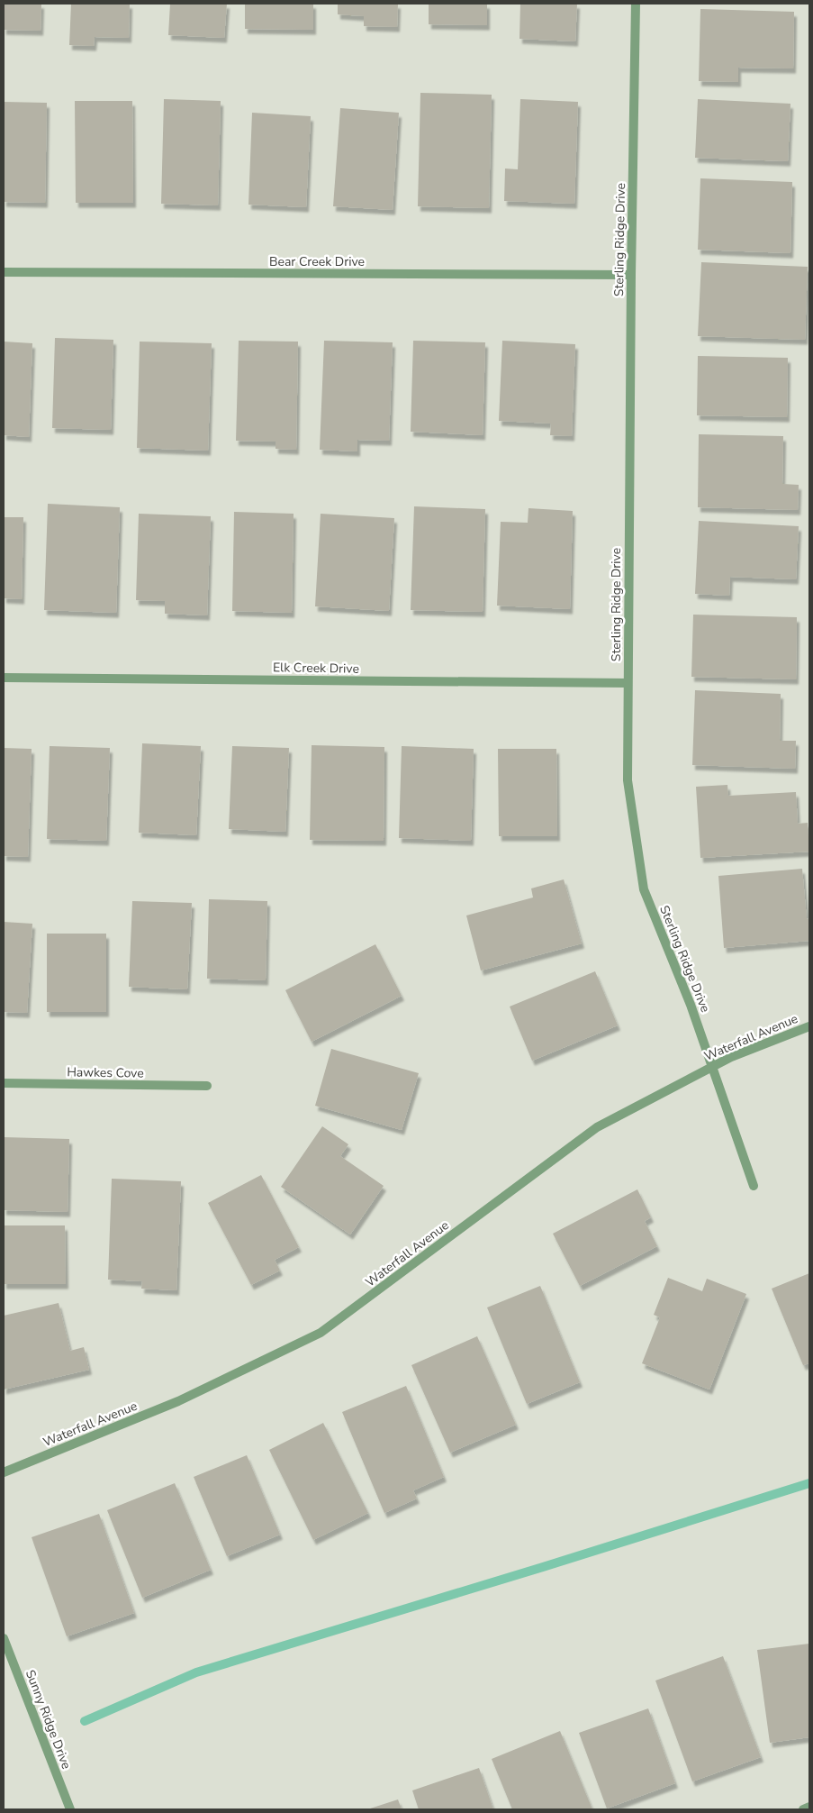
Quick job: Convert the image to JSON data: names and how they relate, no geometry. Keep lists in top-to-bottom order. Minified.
{"streets":{"street":["Sterling Ridge Drive","Bear Creek Drive","Elk Creek Drive","Waterfall Avenue","Hawkes Cove","Sunny Ridge Drive"]},"crossings":[["Sterling Ridge Drive","Bear Creek Drive"],["Sterling Ridge Drive","Elk Creek Drive"],["Sterling Ridge Drive","Waterfall Avenue"]]}
